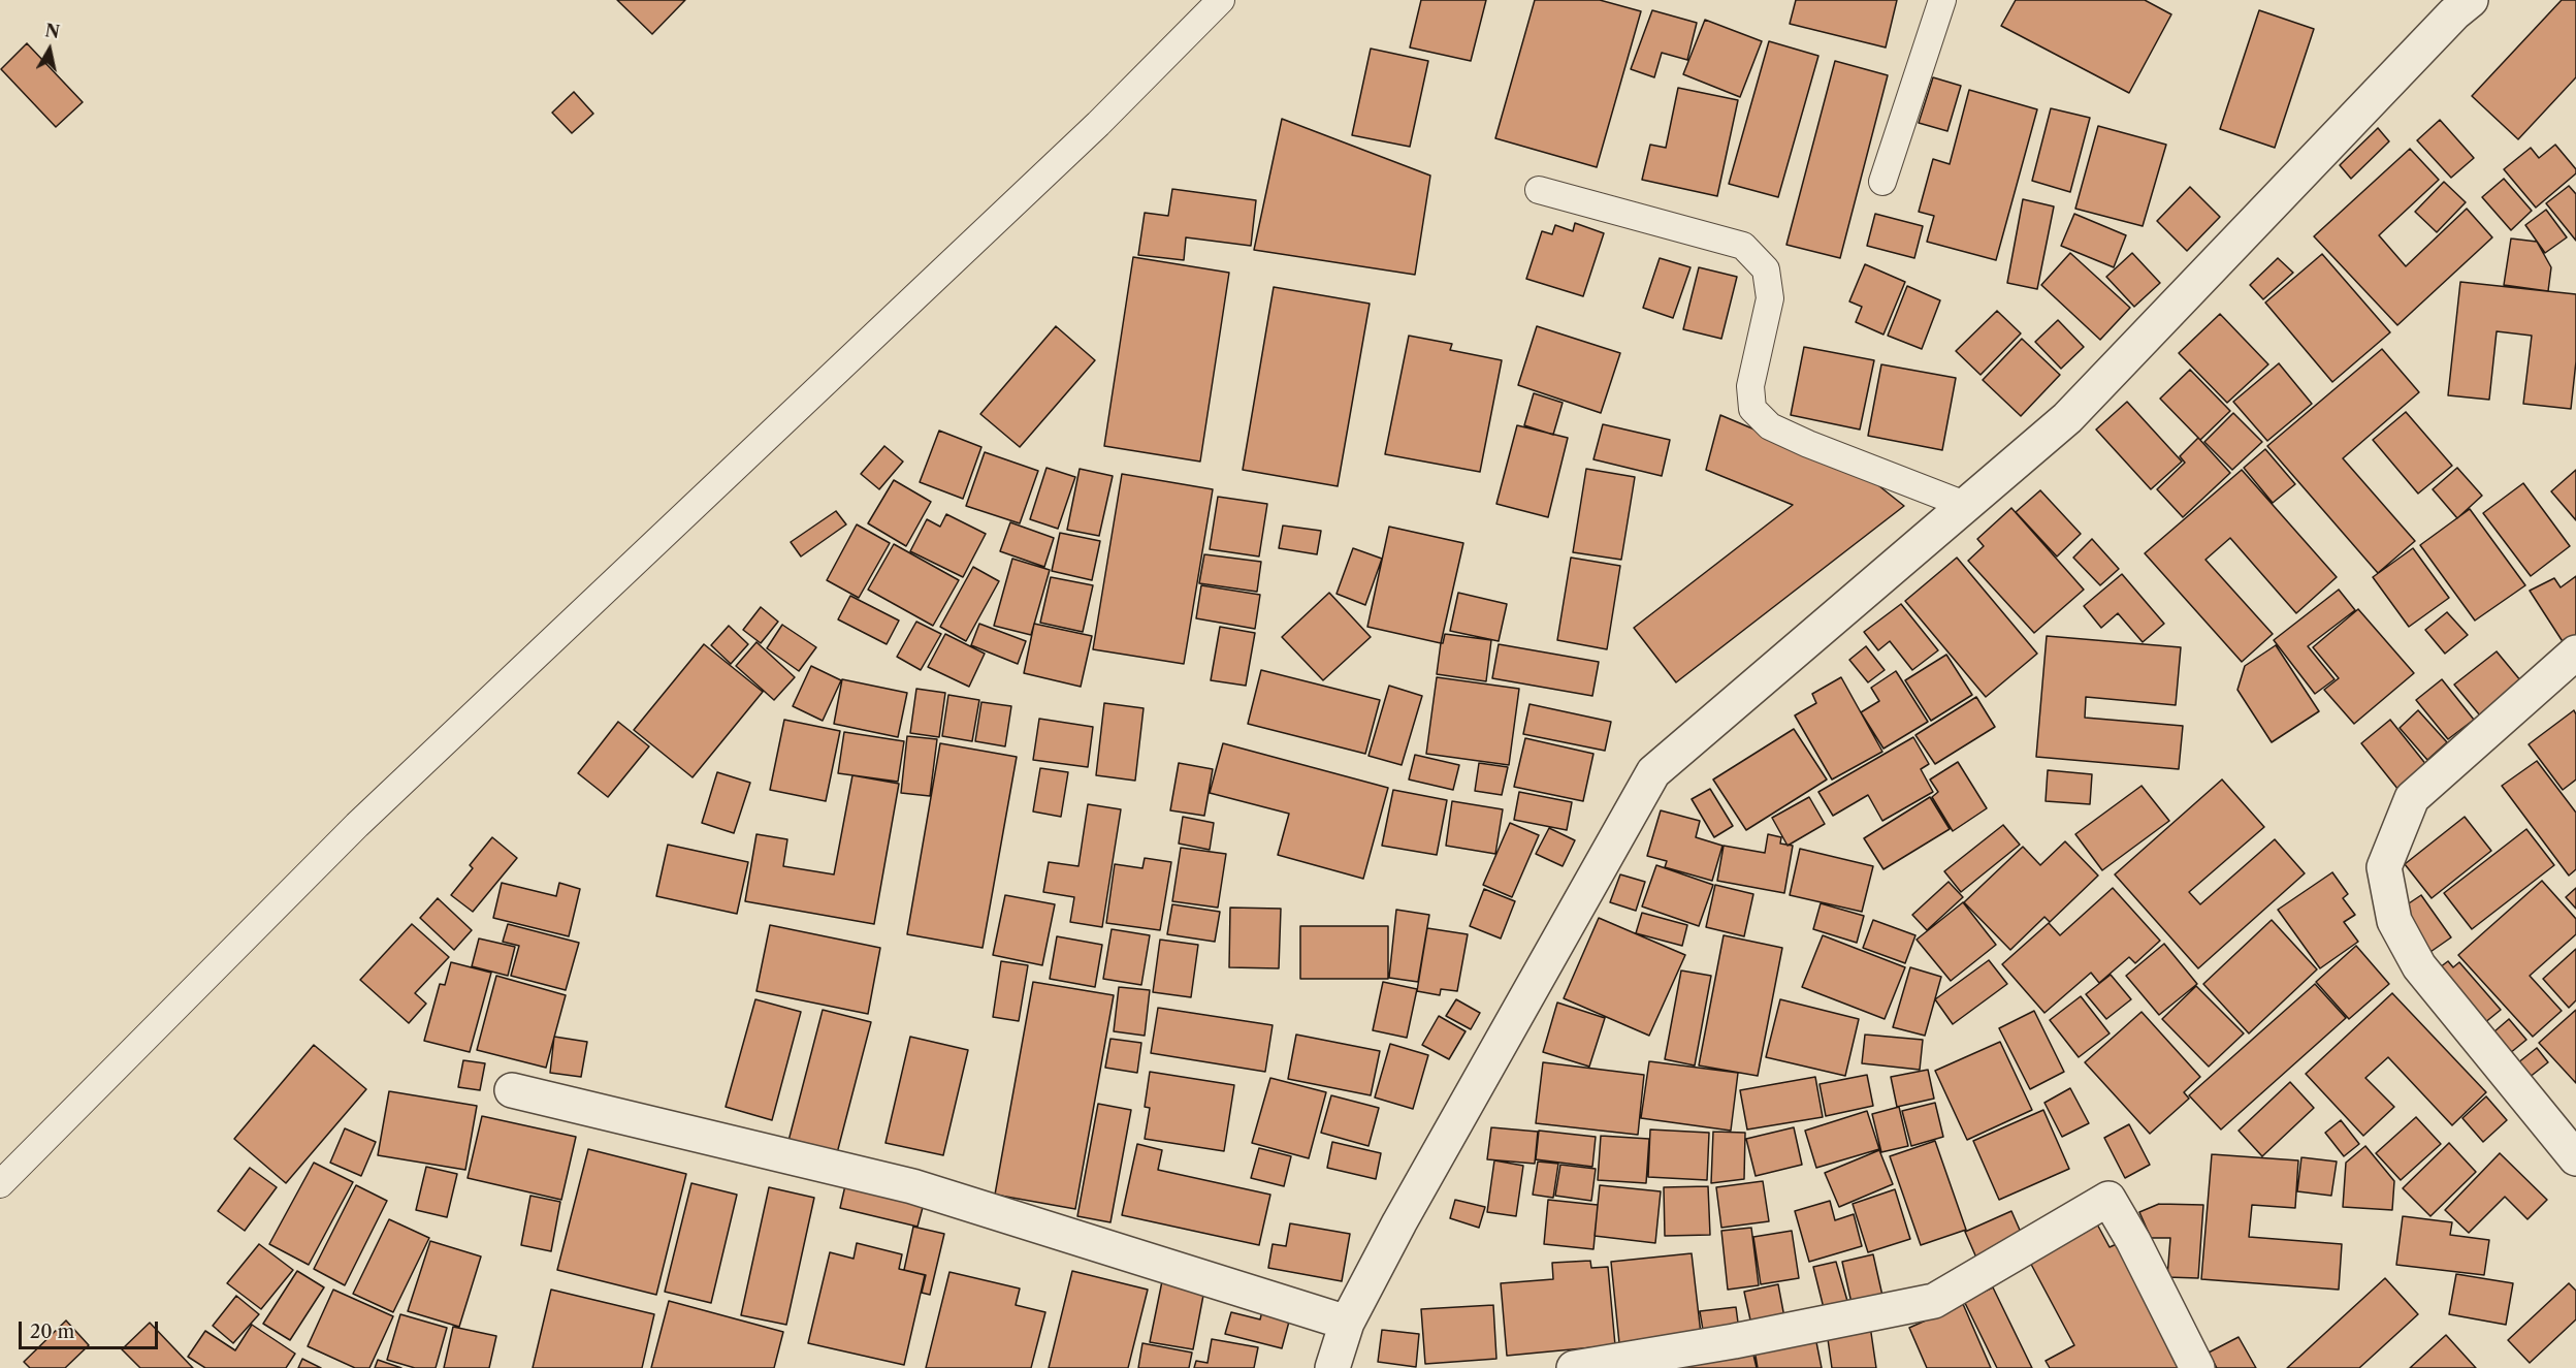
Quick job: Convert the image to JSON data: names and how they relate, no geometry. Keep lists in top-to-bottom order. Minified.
{"scale_bar":"20 m","north":"top"}
